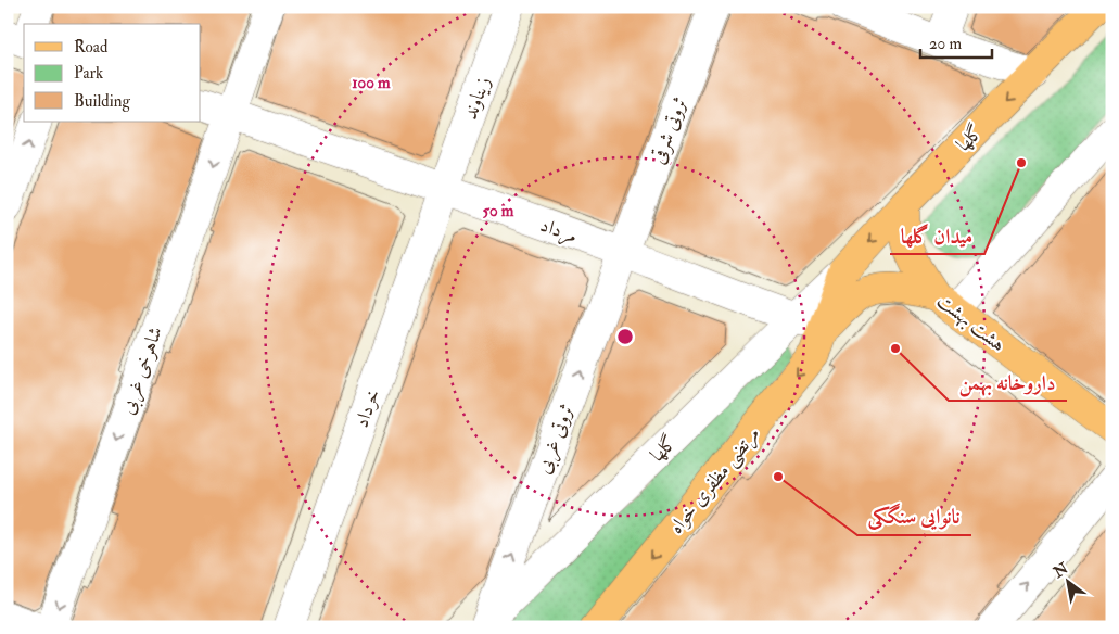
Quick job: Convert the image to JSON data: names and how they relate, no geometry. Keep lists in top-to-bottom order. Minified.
{"streets":{"main road":["گلها","هشت بهشت","مرتضی مظفری خواه"],"street":["زیناوند","ثروتی شرقی","مرداد","شاهرخی غربی","خرداد","ثروتی غربی"]},"crossings":[["زیناوند","مرداد"],["زیناوند","خرداد"],["ثروتی شرقی","مرداد"],["ثروتی شرقی","ثروتی غربی"],["گلها","مرداد"],["گلها","هشت بهشت"],["گلها","ثروتی غربی"],["گلها","مرتضی مظفری خواه"],["مرداد","شاهرخی غربی"],["مرداد","خرداد"],["مرداد","ثروتی غربی"],["مرداد","مرتضی مظفری خواه"]],"one_way":["شاهرخی غربی","ثروتی غربی","مرتضی مظفری خواه"],"places":["میدان گلها","داروخانه بهمن","نانوایی سنگکی"],"legend":["Road","Park","Building"],"scale_bar":"20 m","north":"top left","rings":["100 m","50 m"]}
